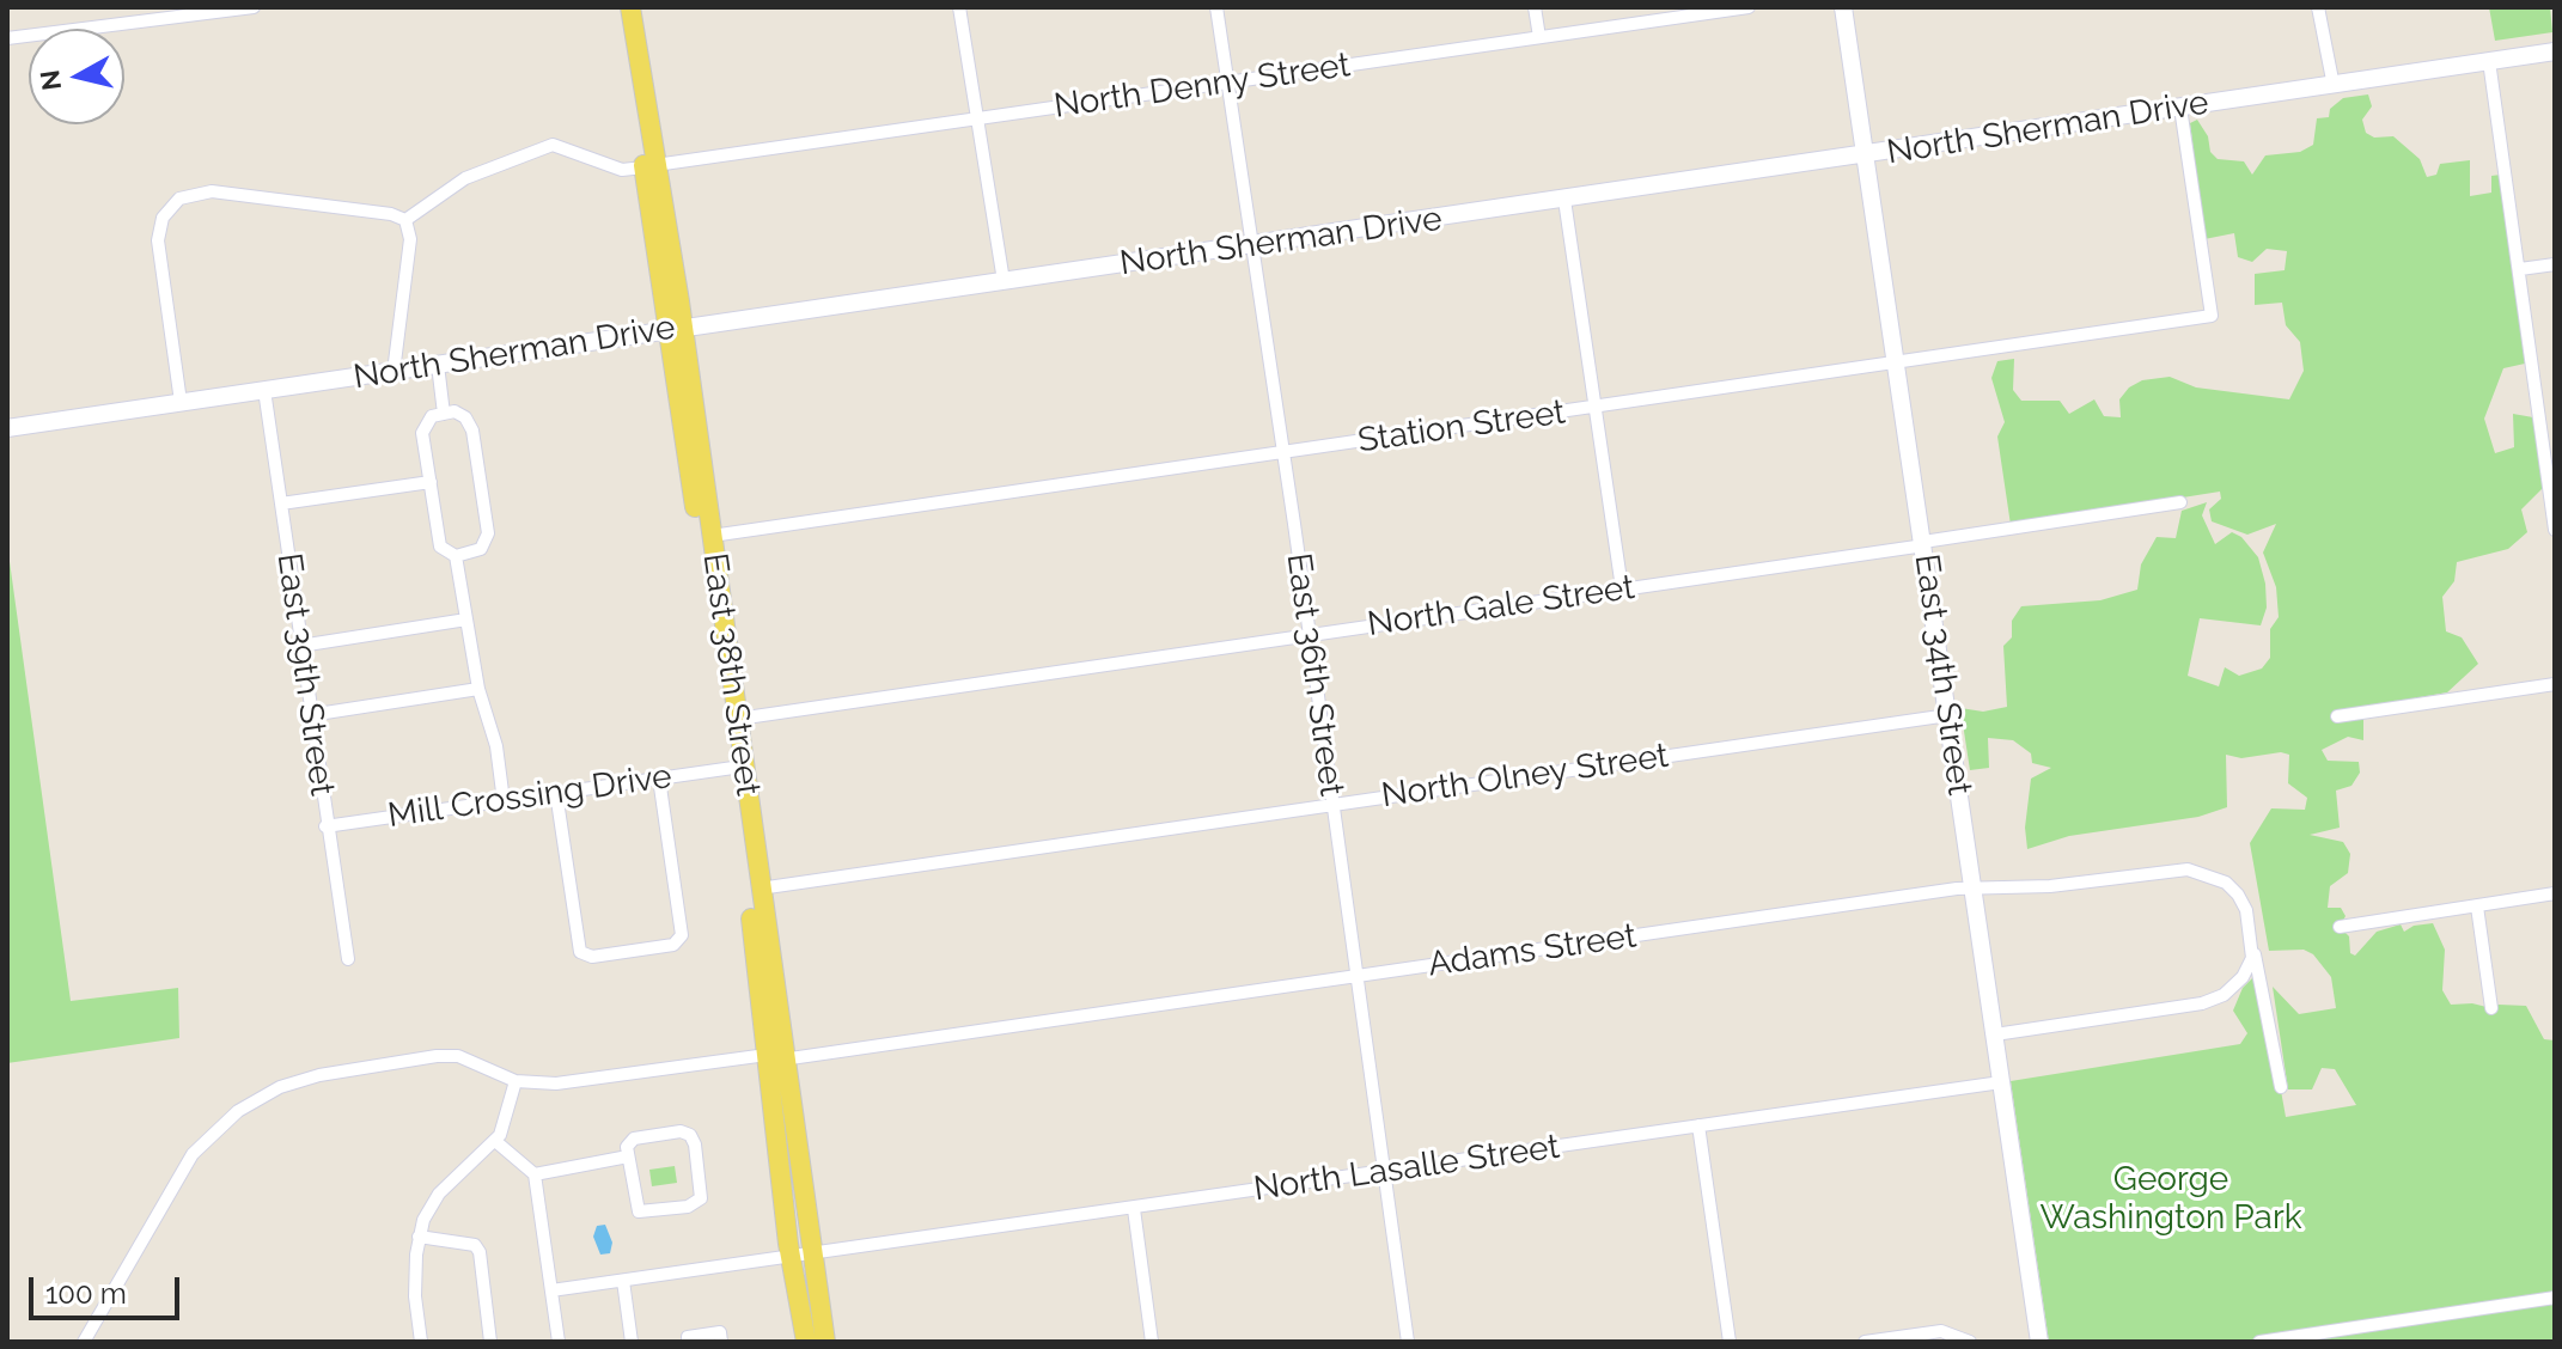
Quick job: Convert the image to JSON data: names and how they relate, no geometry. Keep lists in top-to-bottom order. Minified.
{"streets":{"main road":["North Sherman Drive","East 38th Street","East 34th Street"],"street":["North Denny Street","Station Street","North Gale Street","East 39th Street","East 36th Street","North Olney Street","Mill Crossing Drive","Adams Street","North Lasalle Street"]},"crossings":[["North Denny Street","East 38th Street"],["North Denny Street","East 36th Street"],["North Sherman Drive","Station Street"],["North Sherman Drive","East 39th Street"],["North Sherman Drive","East 38th Street"],["North Sherman Drive","East 36th Street"],["North Sherman Drive","East 34th Street"],["Station Street","East 38th Street"],["Station Street","East 36th Street"],["Station Street","East 34th Street"],["North Gale Street","East 38th Street"],["North Gale Street","East 36th Street"],["North Gale Street","East 34th Street"],["East 39th Street","Mill Crossing Drive"],["East 38th Street","North Olney Street"],["East 38th Street","Mill Crossing Drive"],["East 38th Street","Adams Street"],["East 38th Street","North Lasalle Street"],["East 36th Street","North Olney Street"],["East 36th Street","Adams Street"],["East 36th Street","North Lasalle Street"],["East 34th Street","North Olney Street"],["East 34th Street","Adams Street"],["East 34th Street","North Lasalle Street"]],"parks":["George Washington Park"],"scale_bar":"100 m","north":"left"}
